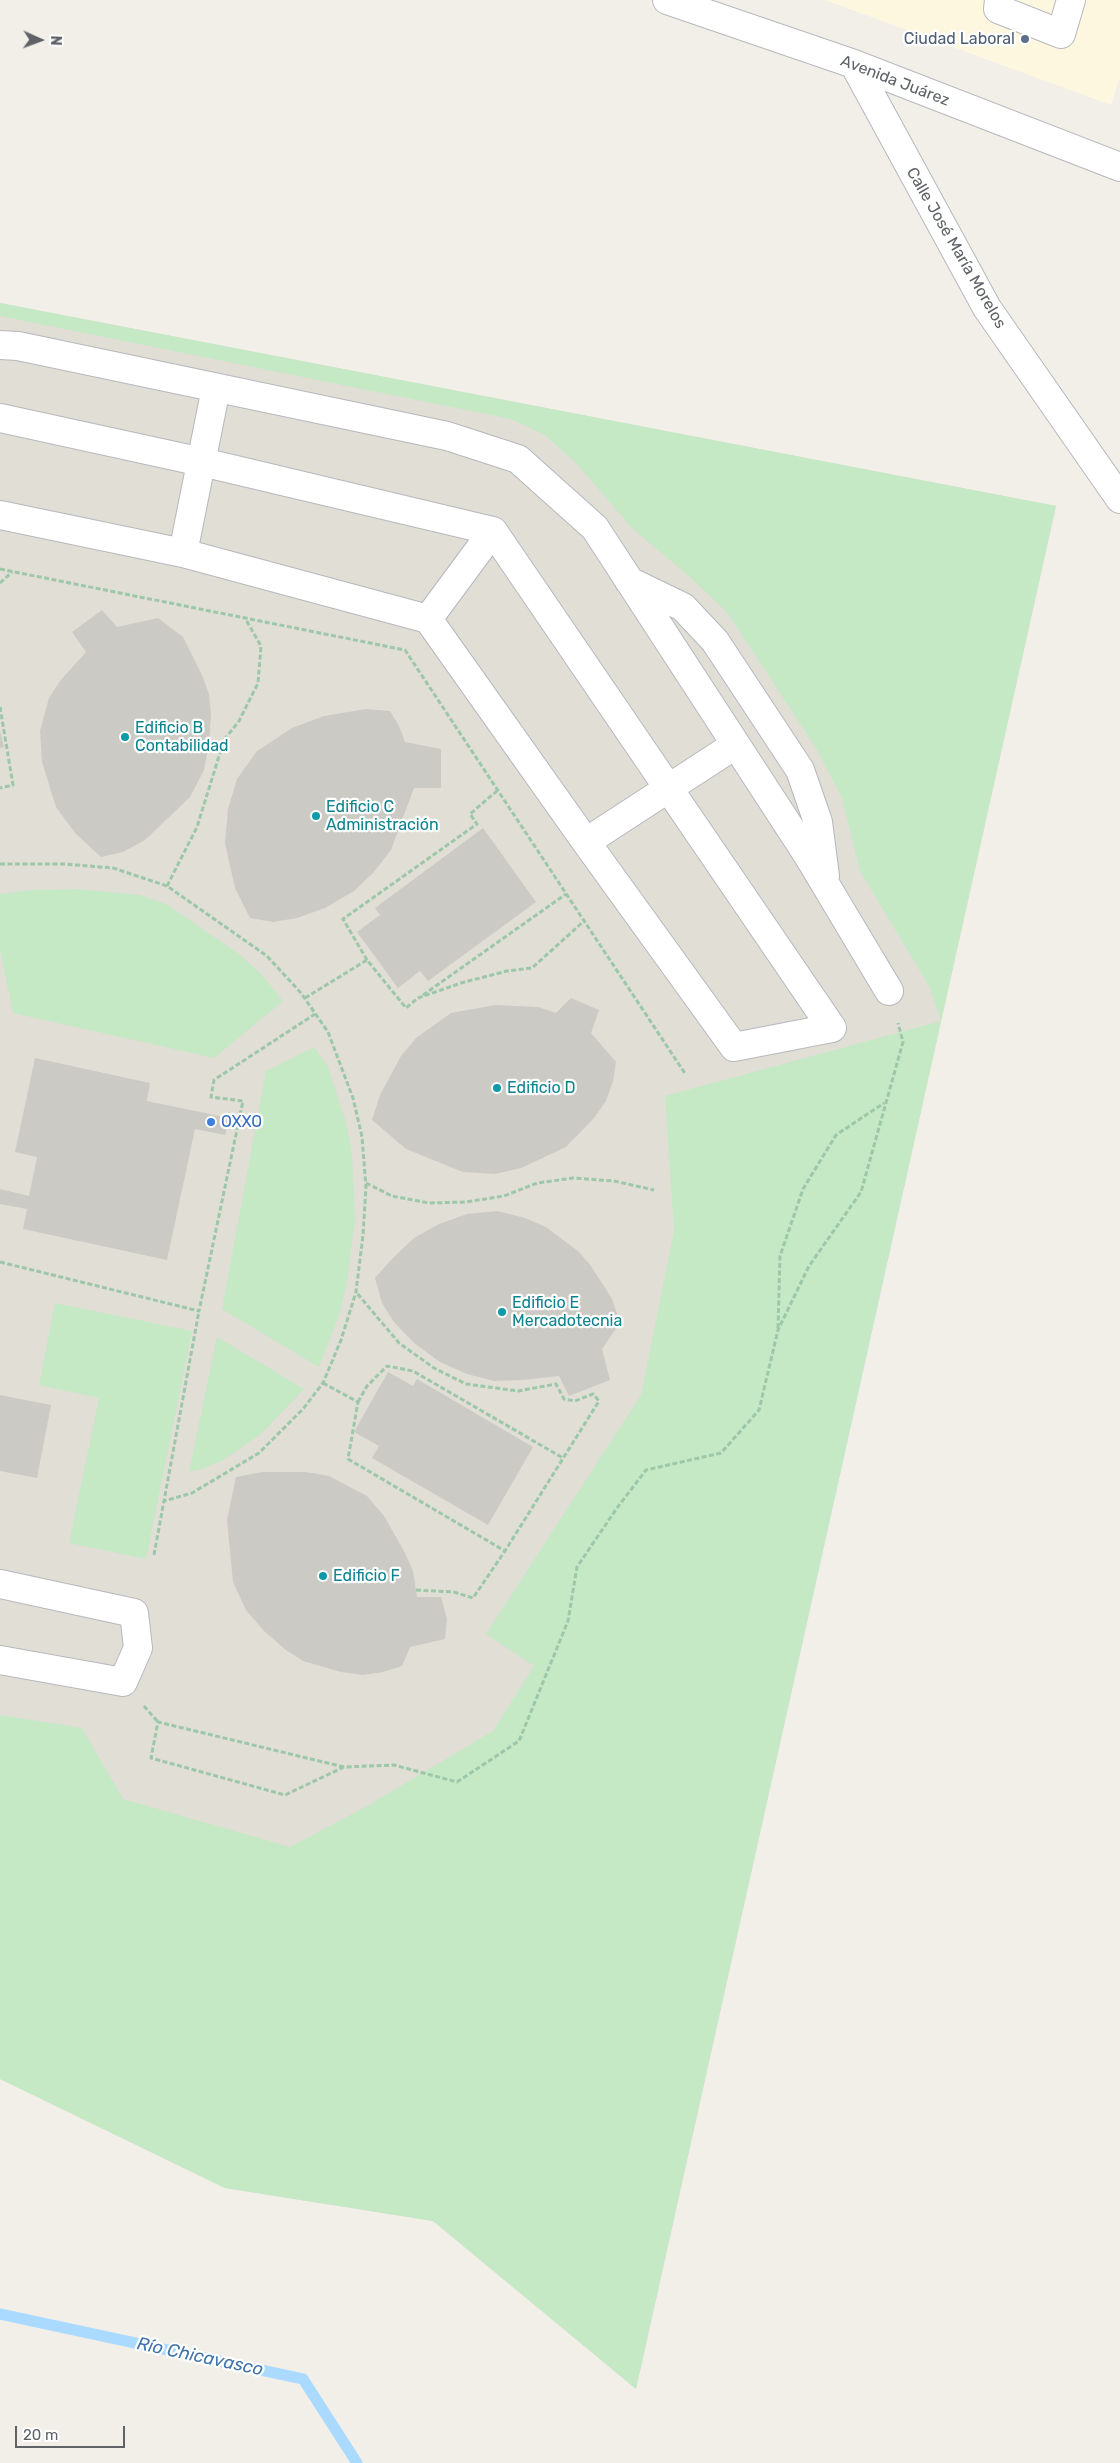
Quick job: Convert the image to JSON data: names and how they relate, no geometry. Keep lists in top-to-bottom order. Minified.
{"streets":{"street":["Avenida Juárez","Calle José María Morelos"]},"crossings":[["Avenida Juárez","Calle José María Morelos"]],"water":["Río Chicavasco"],"places":["Ciudad Laboral","Edificio B Contabilidad","Edificio C Administración","Edificio D","OXXO","Edificio E Mercadotecnia","Edificio F"],"scale_bar":"20 m","north":"right"}
